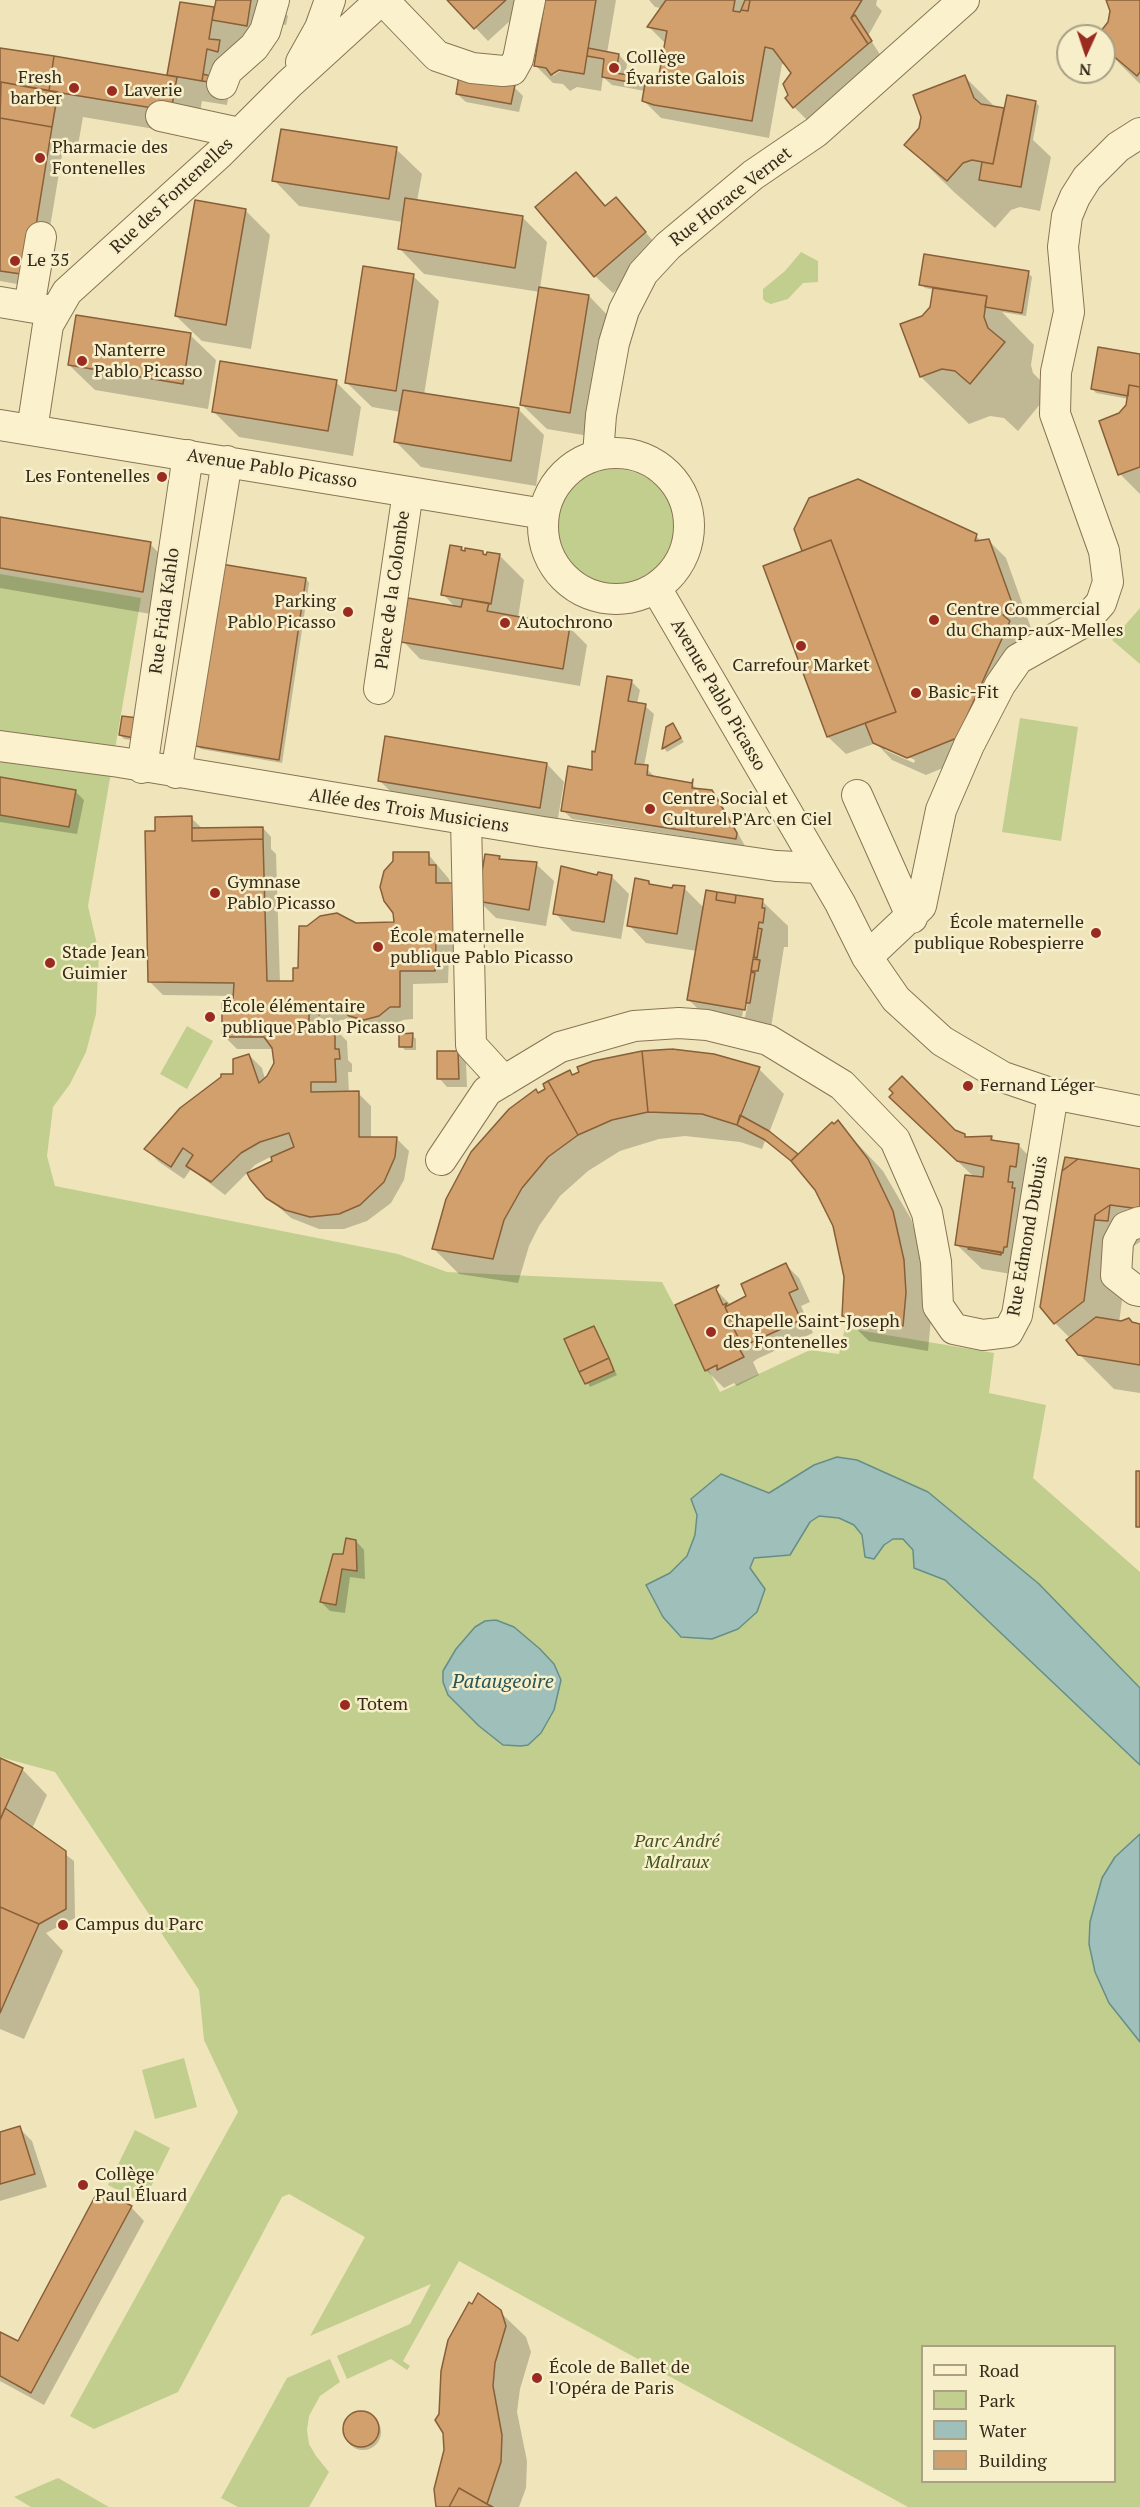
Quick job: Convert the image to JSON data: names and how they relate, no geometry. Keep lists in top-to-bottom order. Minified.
{"streets":{"street":["Rue des Fontenelles","Rue Horace Vernet","Avenue Pablo Picasso","Place de la Colombe","Rue Frida Kahlo","Allée des Trois Musiciens","Rue Edmond Dubuis"]},"crossings":[["Rue des Fontenelles","Avenue Pablo Picasso"],["Rue Horace Vernet","Avenue Pablo Picasso"],["Avenue Pablo Picasso","Place de la Colombe"],["Avenue Pablo Picasso","Rue Frida Kahlo"],["Avenue Pablo Picasso","Allée des Trois Musiciens"],["Avenue Pablo Picasso","Rue Edmond Dubuis"],["Rue Frida Kahlo","Allée des Trois Musiciens"]],"water":["Pataugeoire"],"parks":["Parc André Malraux"],"places":["Collège Évariste Galois","Fresh barber","Laverie","Pharmacie des Fontenelles","Le 35","Nanterre Pablo Picasso","Les Fontenelles","Parking Pablo Picasso","Centre Commercial du Champ-aux-Melles","Autochrono","Carrefour Market","Basic-Fit","Centre Social et Culturel P'Arc en Ciel","Gymnase Pablo Picasso","École maternelle publique Robespierre","École maternelle publique Pablo Picasso","Stade Jean Guimier","École élémentaire publique Pablo Picasso","Fernand Léger","Chapelle Saint-Joseph des Fontenelles","Totem","Campus du Parc","Collège Paul Éluard","École de Ballet de l'Opéra de Paris"],"legend":["Road","Park","Water","Building"],"north":"bottom"}
